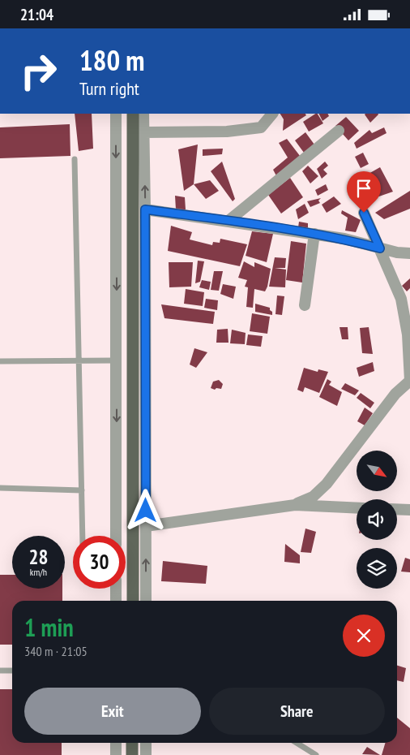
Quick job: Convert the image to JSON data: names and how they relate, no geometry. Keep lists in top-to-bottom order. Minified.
{"north":"bottom right","page":{"status":"21:04","turn":["180 m","Turn right"],"speed":"28 km/h","limit":"30","heading":["1 min","340 m · 21:05"],"buttons":["Exit","Share"]}}
